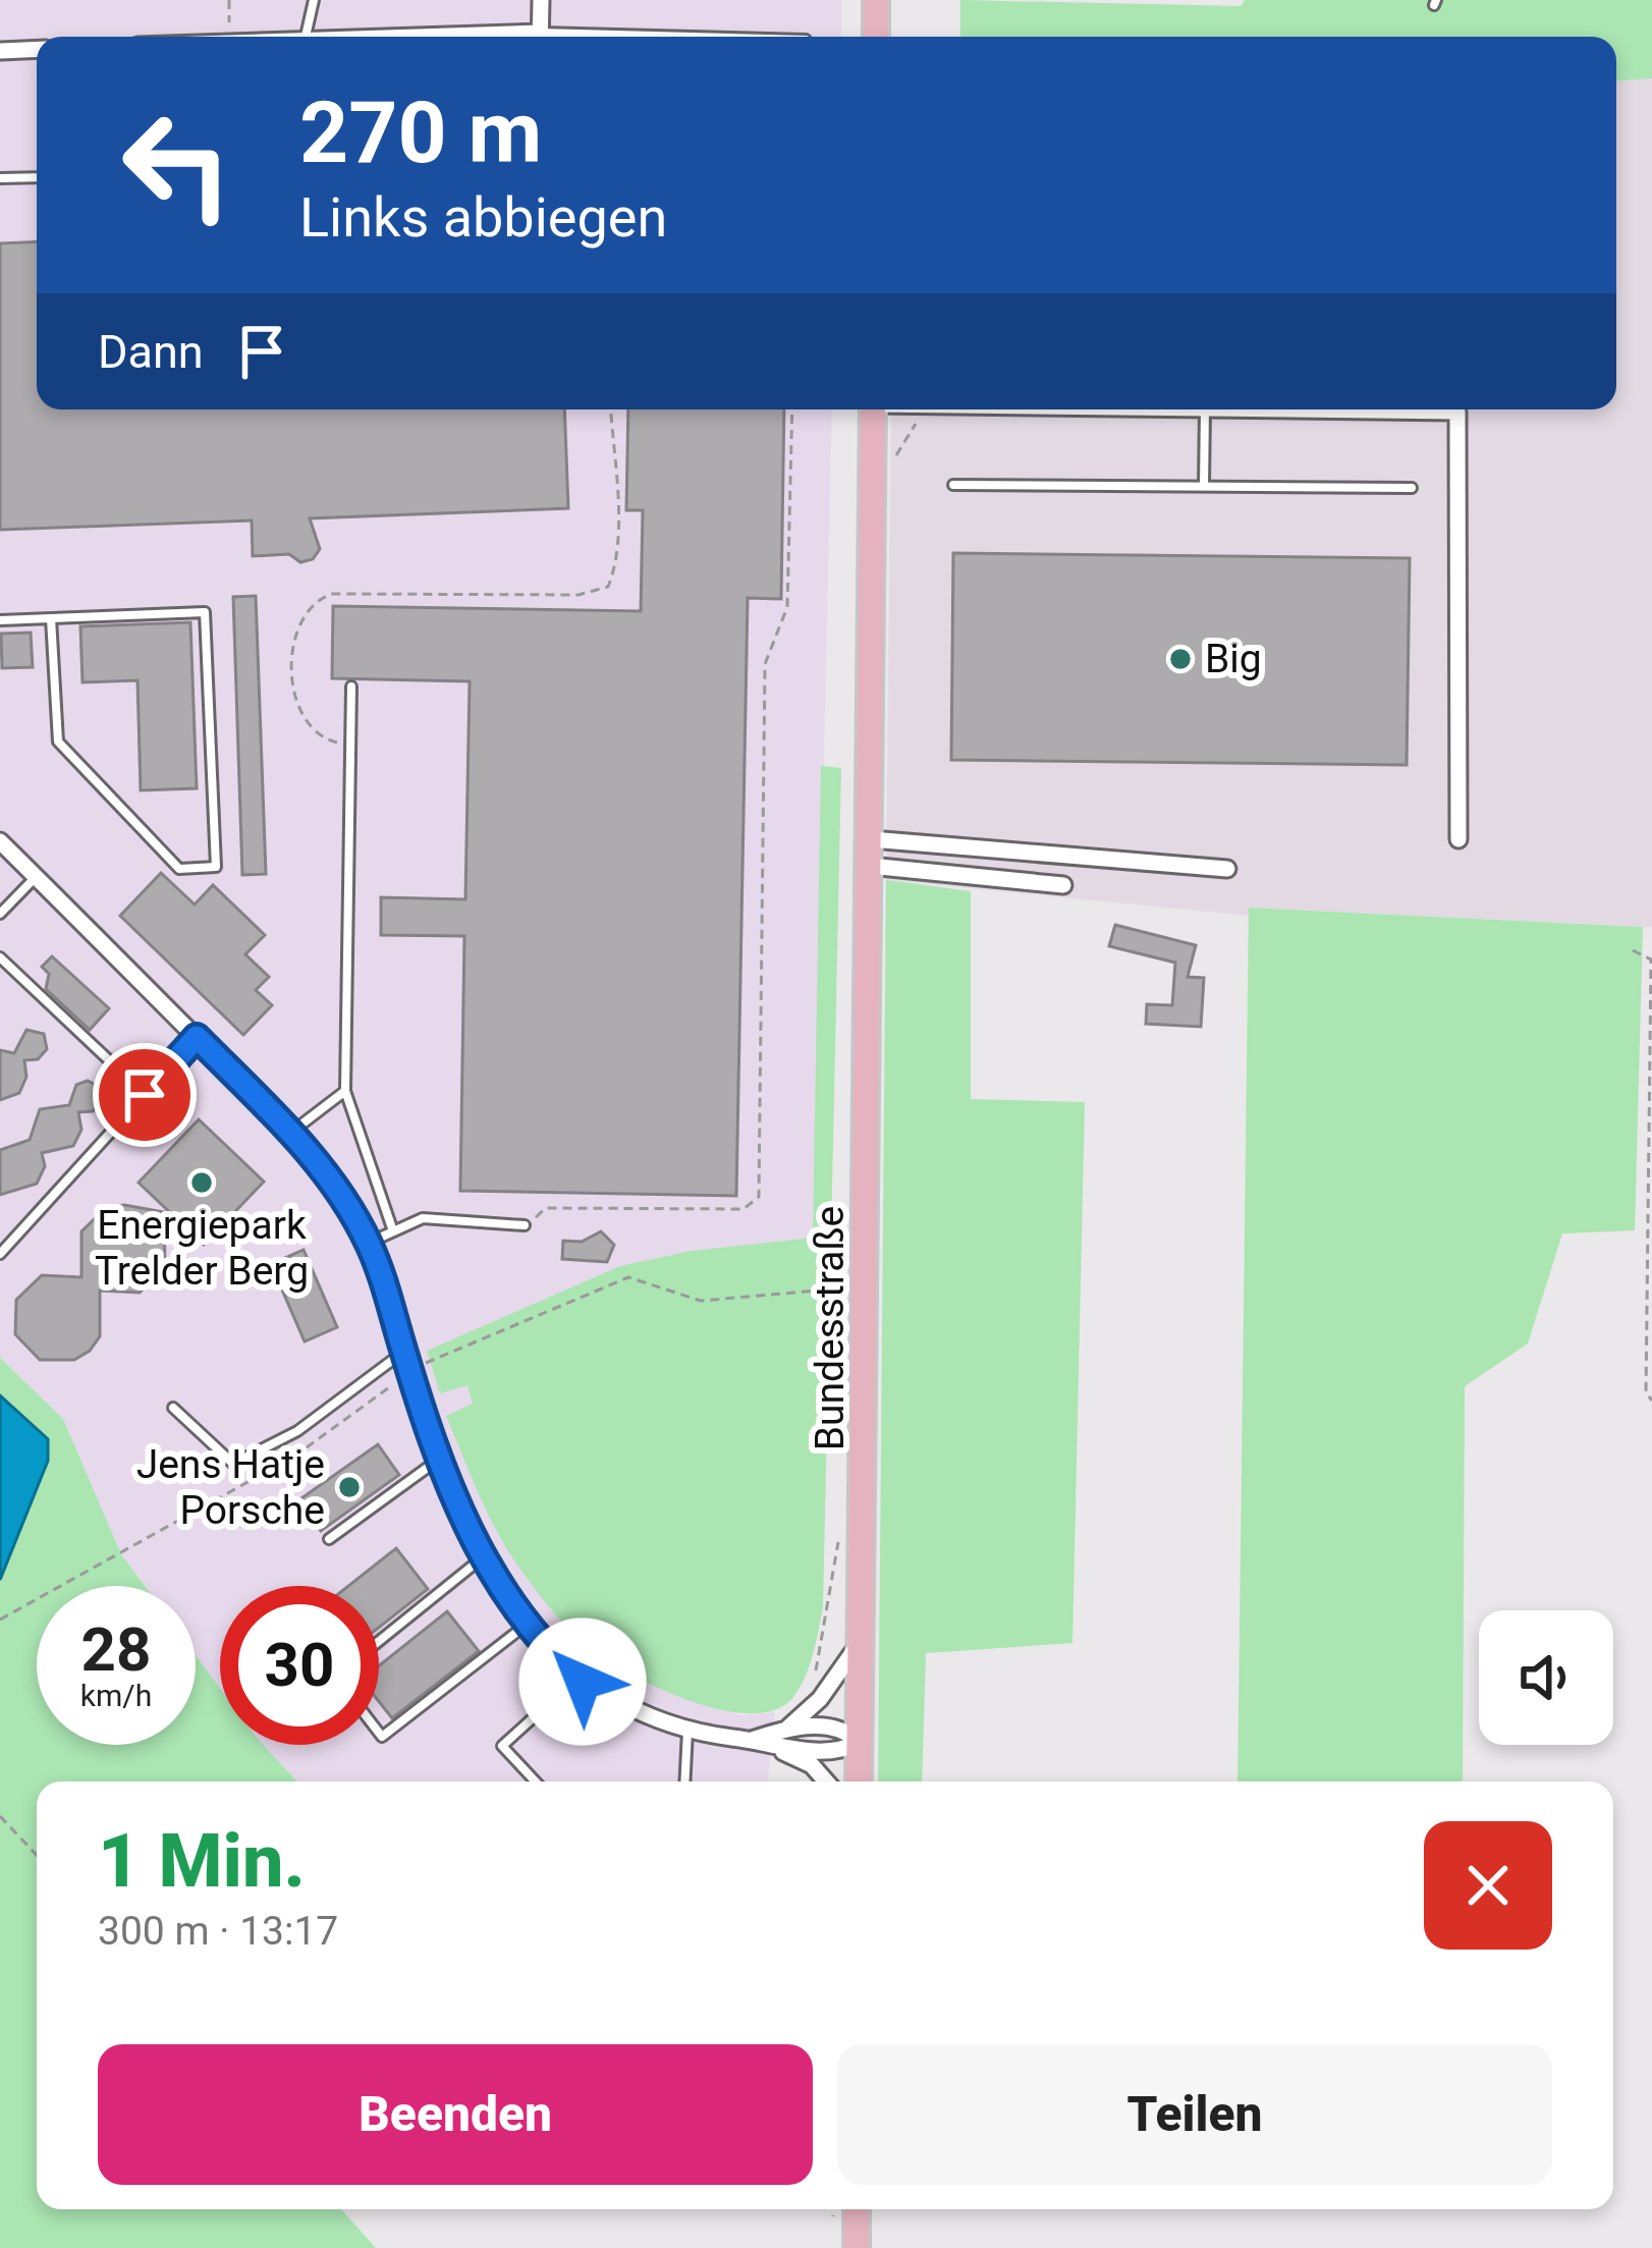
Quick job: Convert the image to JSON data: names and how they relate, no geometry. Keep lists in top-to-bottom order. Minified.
{"streets":{"main road":["Bundesstraße"]},"places":["Big","Energiepark Trelder Berg","Jens Hatje Porsche"],"page":{"turn":["270 m","Links abbiegen"],"then":"Dann","speed":"28 km/h","limit":"30","heading":["1 Min.","300 m · 13:17"],"buttons":["Beenden","Teilen"]}}
